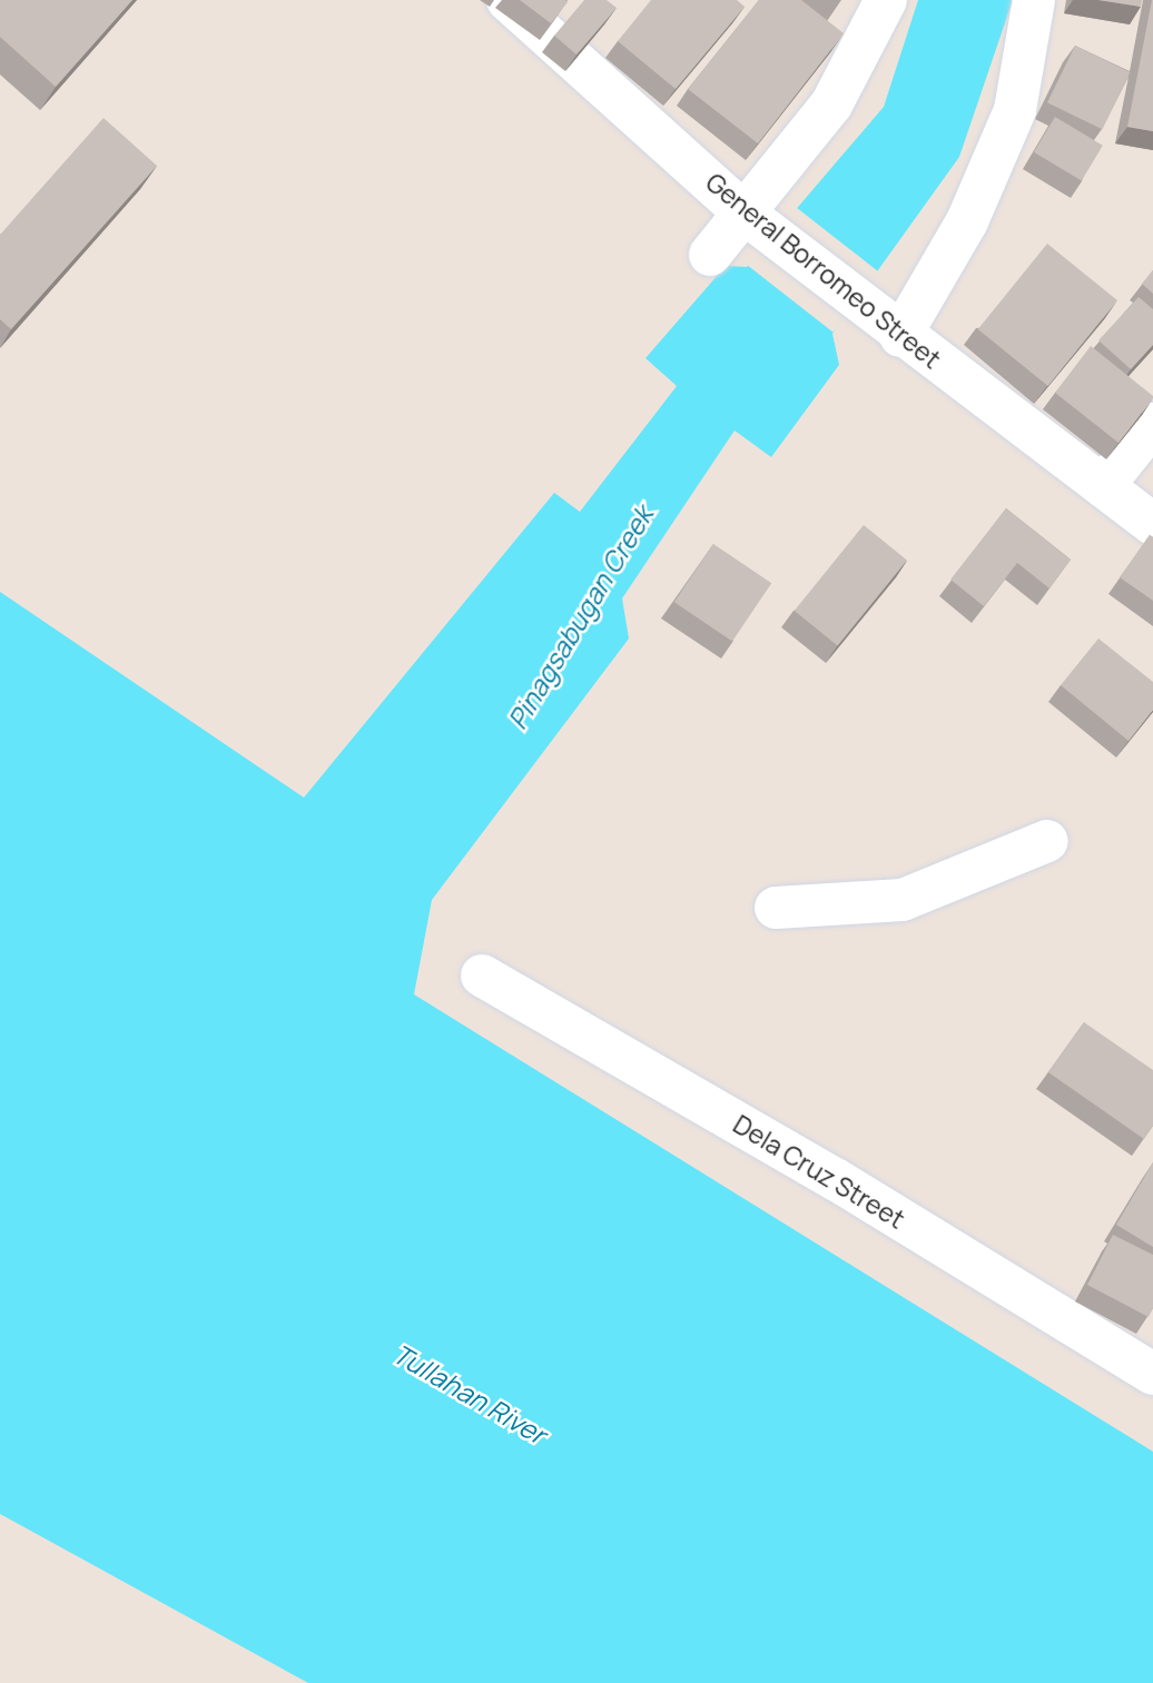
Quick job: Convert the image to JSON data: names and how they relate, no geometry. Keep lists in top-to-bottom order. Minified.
{"streets":{"street":["General Borromeo Street","Dela Cruz Street"]},"water":["Pinagsabugan Creek","Tullahan River"]}
